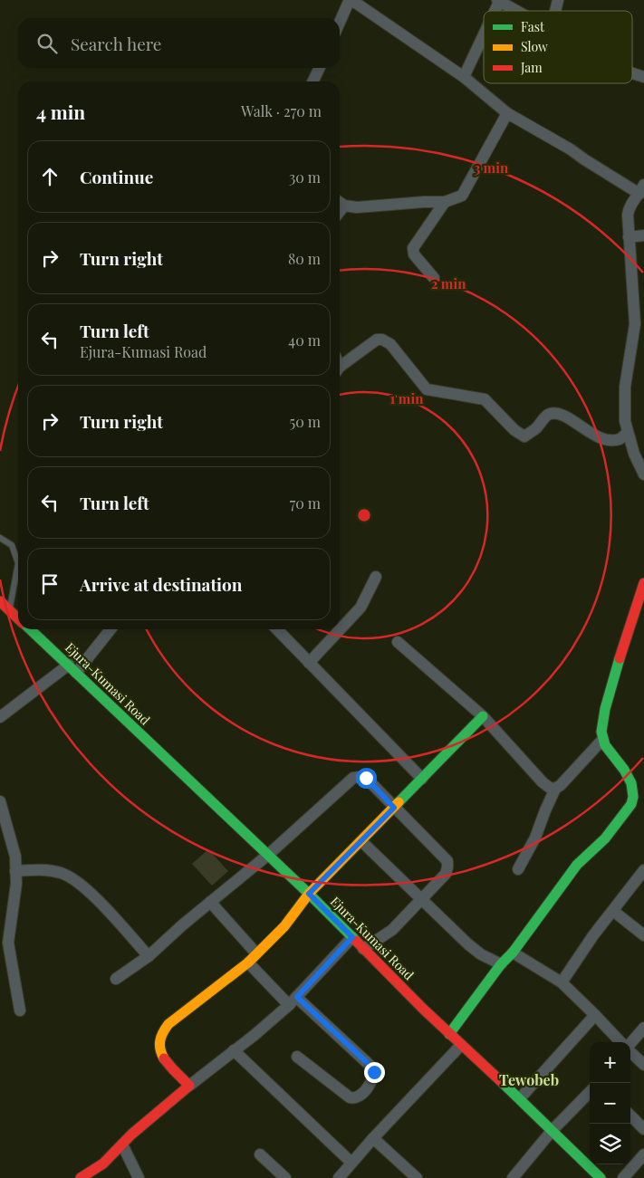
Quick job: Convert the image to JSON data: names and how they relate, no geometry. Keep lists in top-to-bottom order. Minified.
{"streets":{"street":["Ejura-Kumasi Road"]},"districts":["Tewobeb"],"legend":["Fast","Slow","Jam"],"page":{"search":"Search here","heading":["4 min","Walk · 270 m"],"list":[["Continue","30 m"],["Turn right","80 m"],["Turn left","Ejura-Kumasi Road","40 m"],["Turn right","50 m"],["Turn left","70 m"],"Arrive at destination"],"map_buttons":["+","−"]},"rings":["3 min","2 min","1 min"]}
